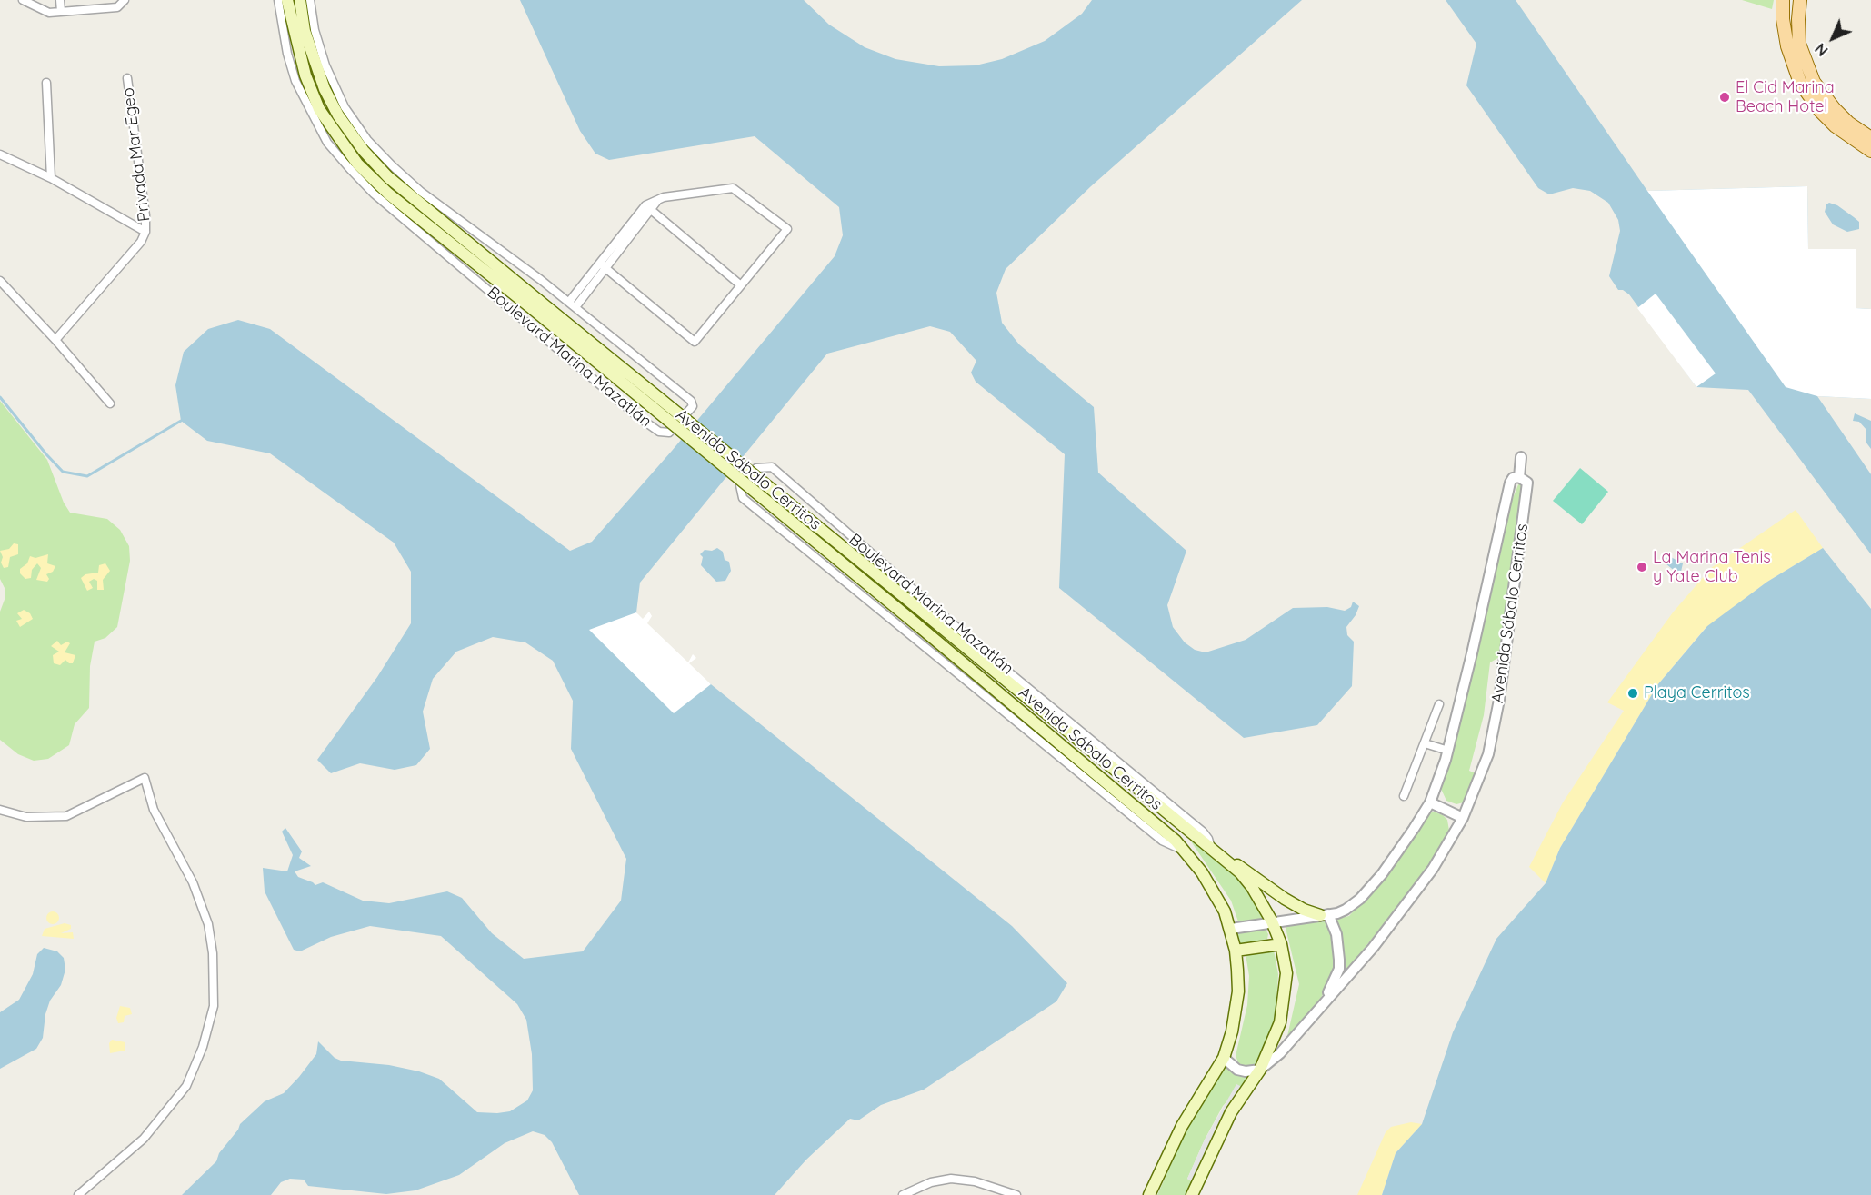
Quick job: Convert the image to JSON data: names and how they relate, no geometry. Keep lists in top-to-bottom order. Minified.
{"streets":{"main road":["Boulevard Marina Mazatlán","Avenida Sábalo Cerritos"],"street":["Privada Mar Egeo"]},"crossings":[["Boulevard Marina Mazatlán","Avenida Sábalo Cerritos"]],"places":["El Cid Marina Beach Hotel","La Marina Tenis y Yate Club","Playa Cerritos"],"north":"bottom left"}
